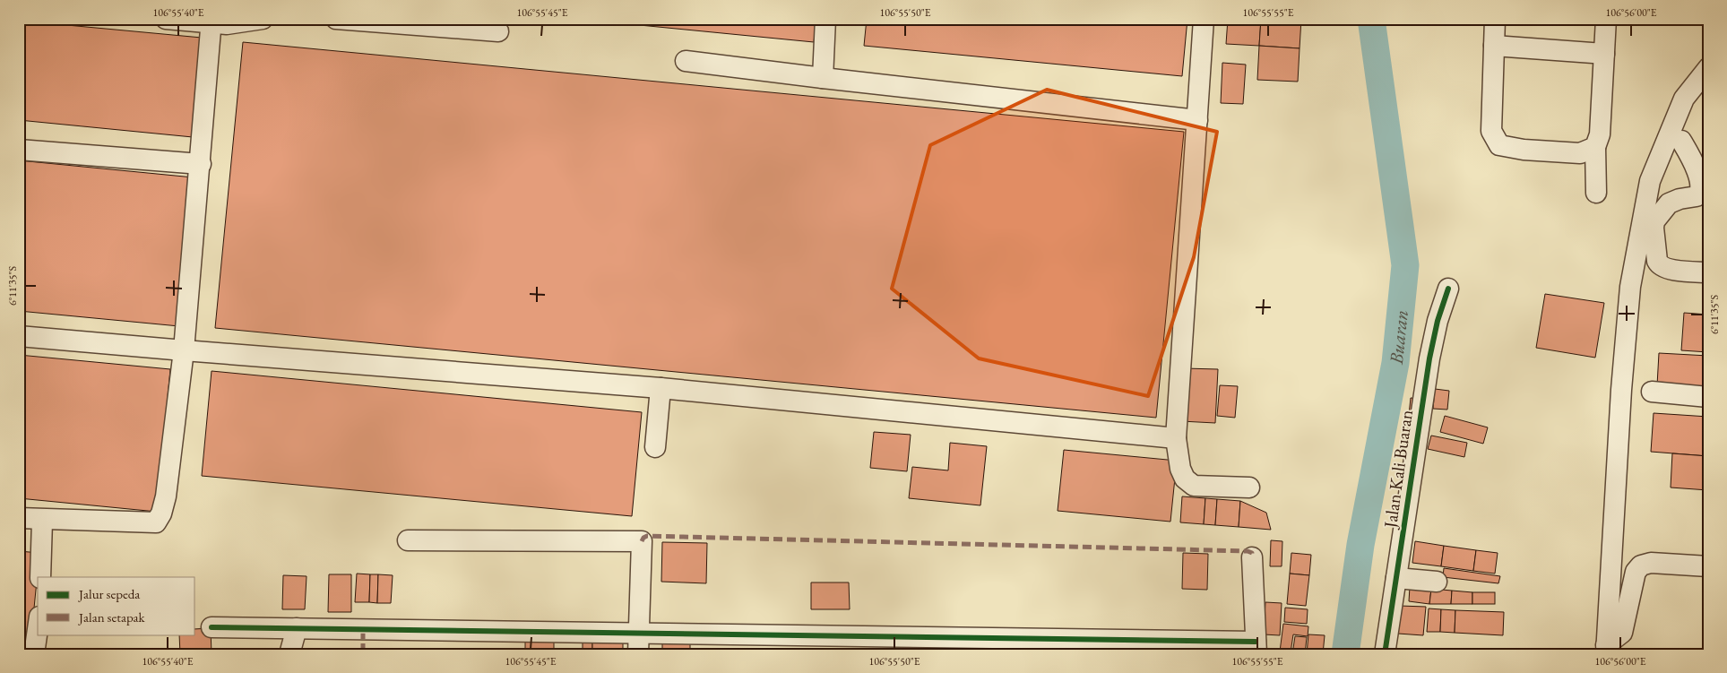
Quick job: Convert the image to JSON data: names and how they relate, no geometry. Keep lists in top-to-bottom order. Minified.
{"streets":{"street":["Jalan Kali Buaran"]},"water":["Buaran"],"legend":["Jalur sepeda","Jalan setapak"],"coordinates":["106°55'40\"E","106°55'45\"E","106°55'50\"E","106°55'55\"E","106°56'00\"E","6°11'35\"S"]}
